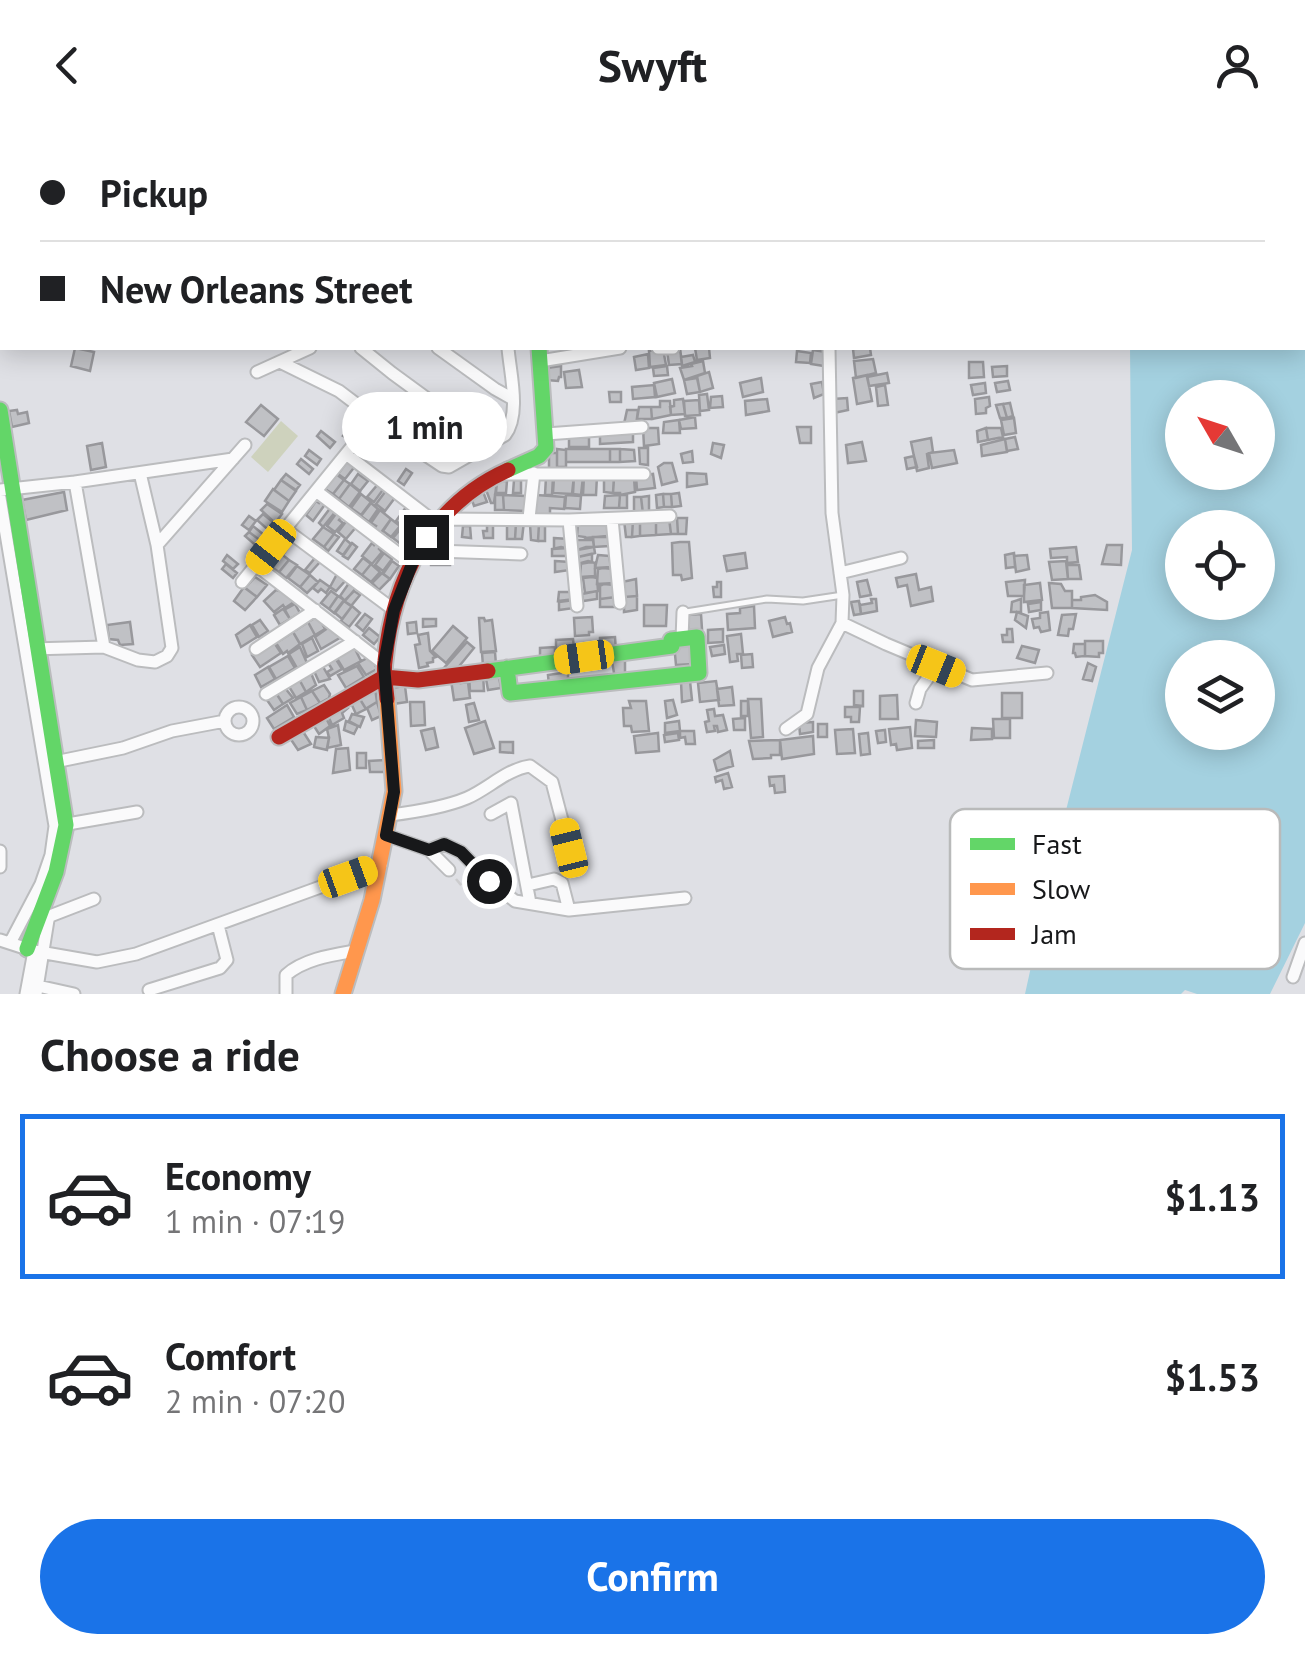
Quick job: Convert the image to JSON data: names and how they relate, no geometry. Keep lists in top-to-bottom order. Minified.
{"legend":["Fast","Slow","Jam"],"north":"top left","page":{"header":"Swyft","banner":["Pickup","New Orleans Street"],"bubble":"1 min","heading":"Choose a ride","list":[{"name":"Economy","note":"1 min · 07:19","value":"$1.13"},{"name":"Comfort","note":"2 min · 07:20","value":"$1.53"}],"buttons":"Confirm"}}
